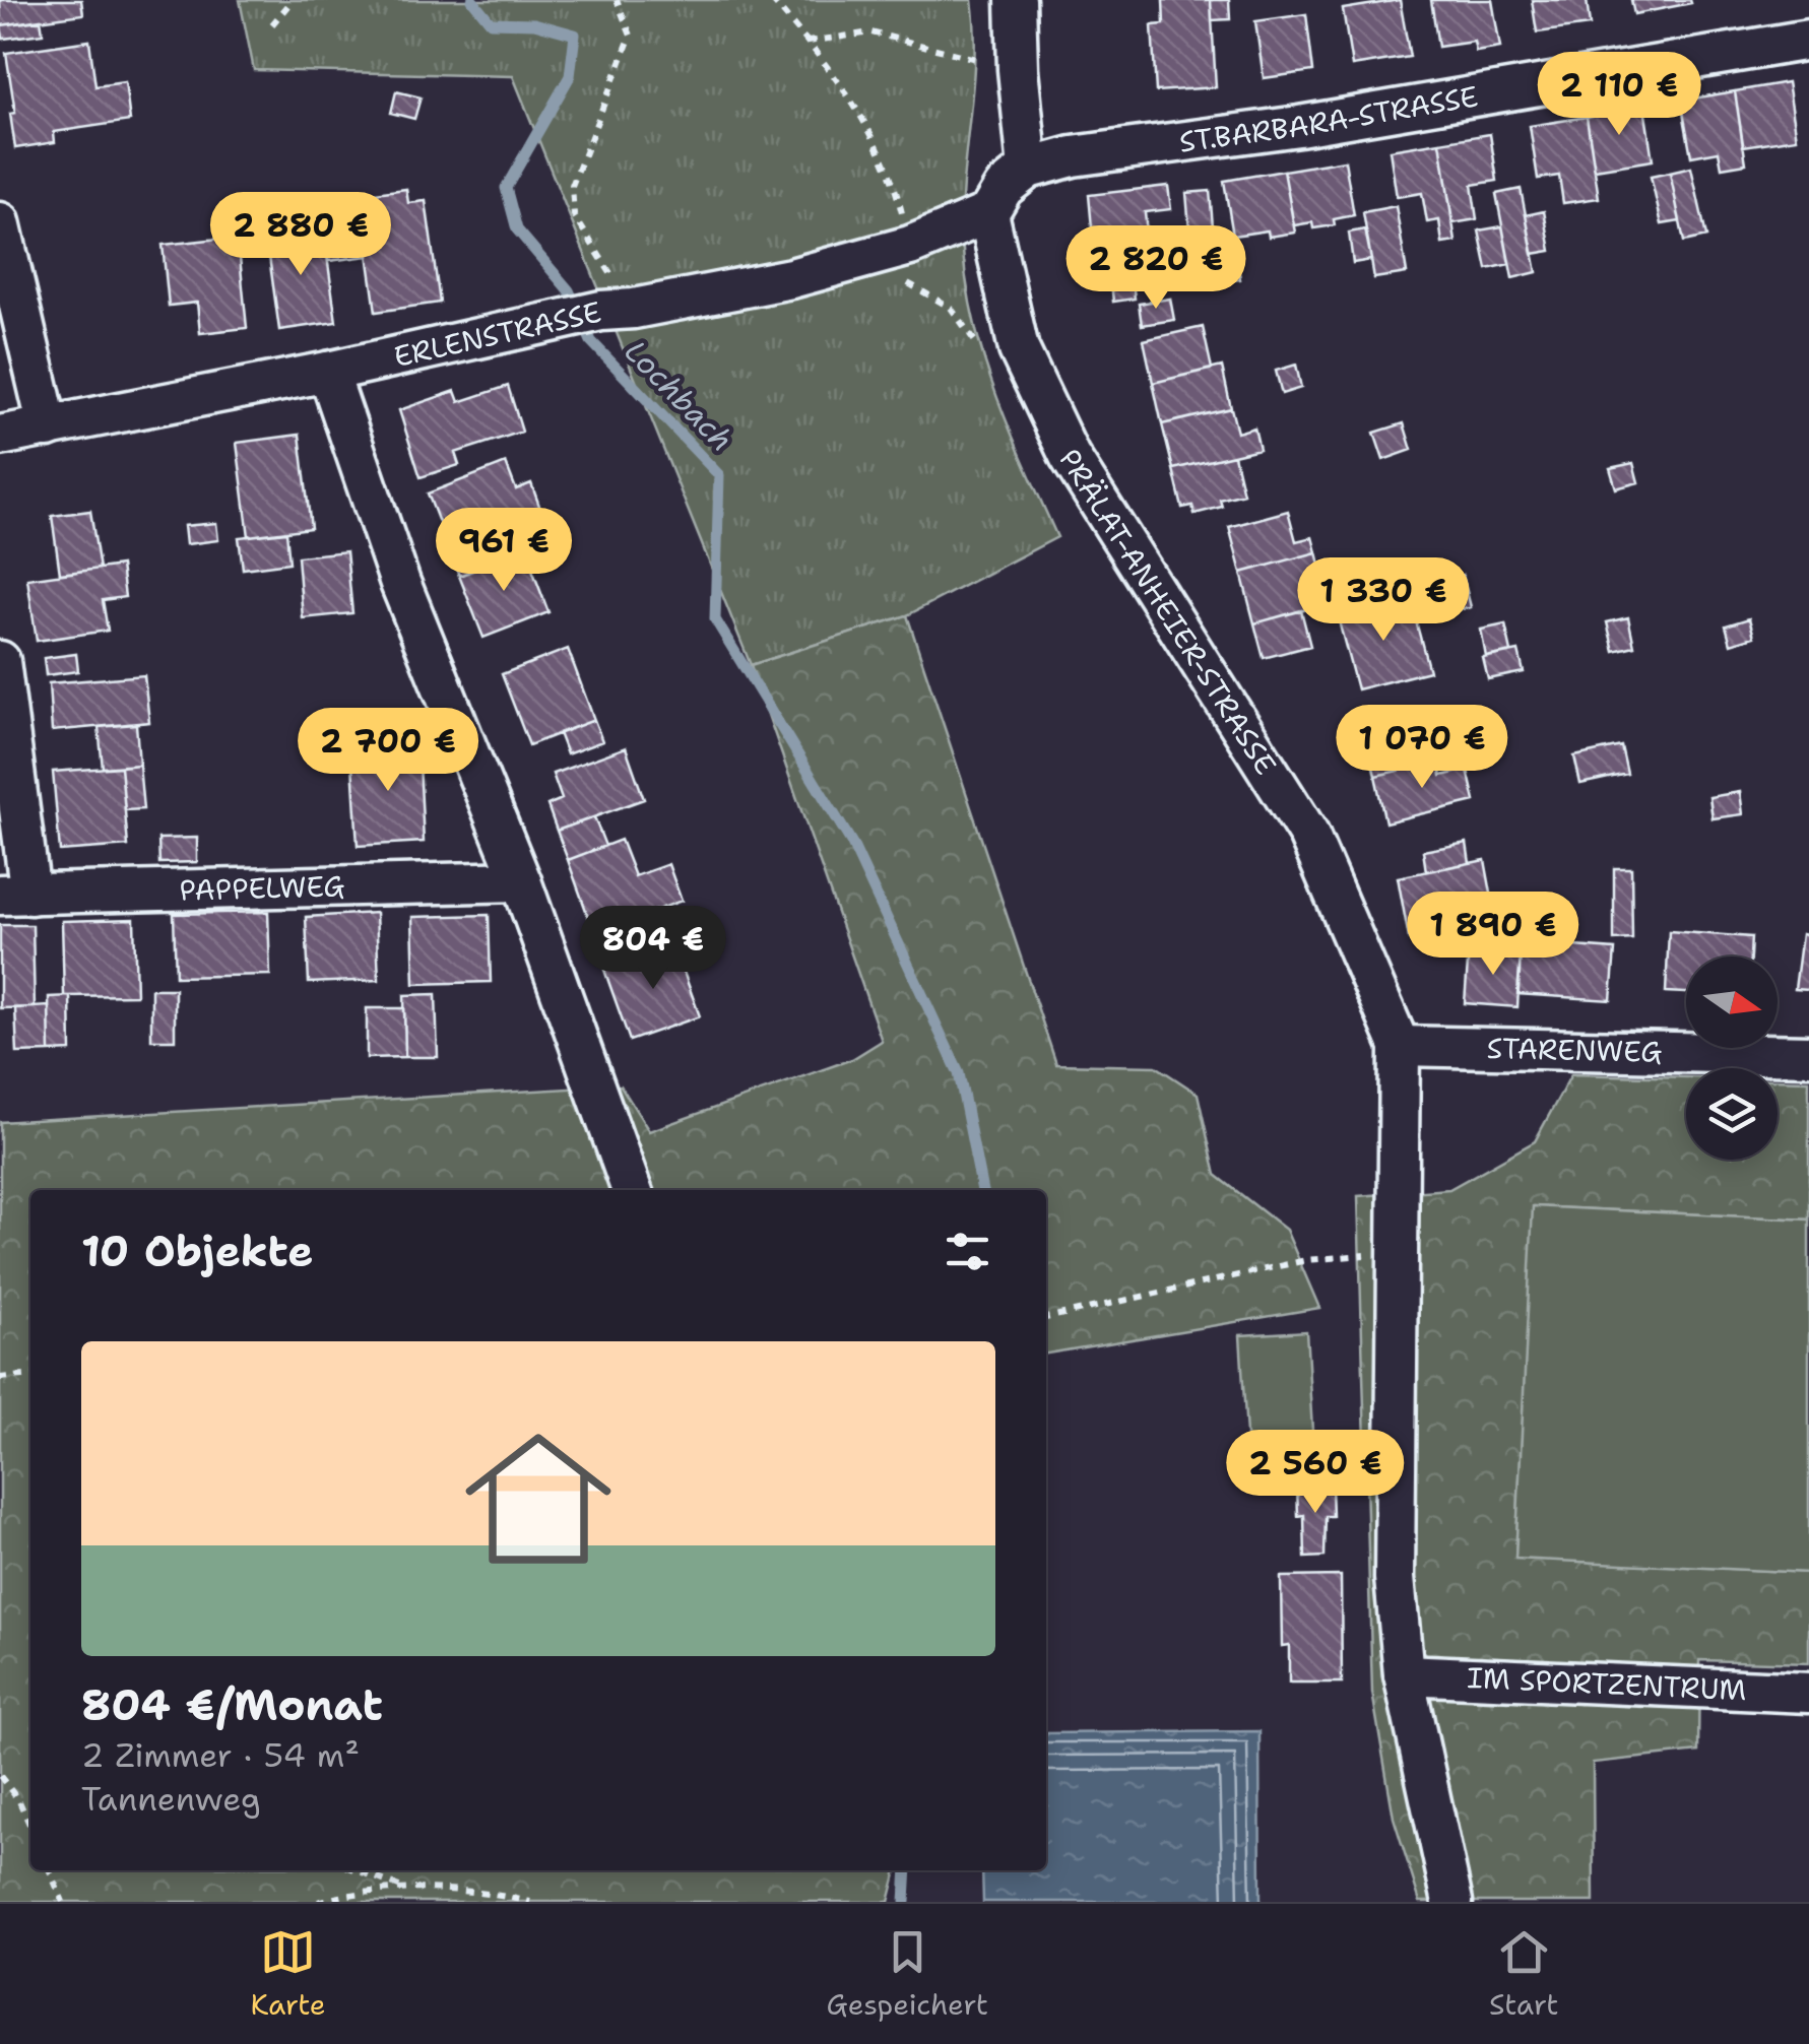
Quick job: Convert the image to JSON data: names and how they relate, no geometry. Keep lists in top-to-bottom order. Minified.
{"streets":{"street":["ST.BARBARA-STRASSE","ERLENSTRASSE","PRÄLAT-ANHEIER-STRASSE","PAPPELWEG","STARENWEG","IM SPORTZENTRUM"]},"crossings":[["ERLENSTRASSE","PRÄLAT-ANHEIER-STRASSE"],["PRÄLAT-ANHEIER-STRASSE","STARENWEG"],["PRÄLAT-ANHEIER-STRASSE","IM SPORTZENTRUM"]],"water":["Lochbach"],"north":"right","page":{"price":["2 110 €","2 880 €","2 820 €","961 €","1 330 €","1 070 €","2 700 €","1 890 €","804 €","2 560 €"],"heading":"10 Objekte","list":[{"name":"804 €/Monat","note":"2 Zimmer · 54 m² · Tannenweg"}],"tabs":["Karte","Gespeichert","Start"]}}
